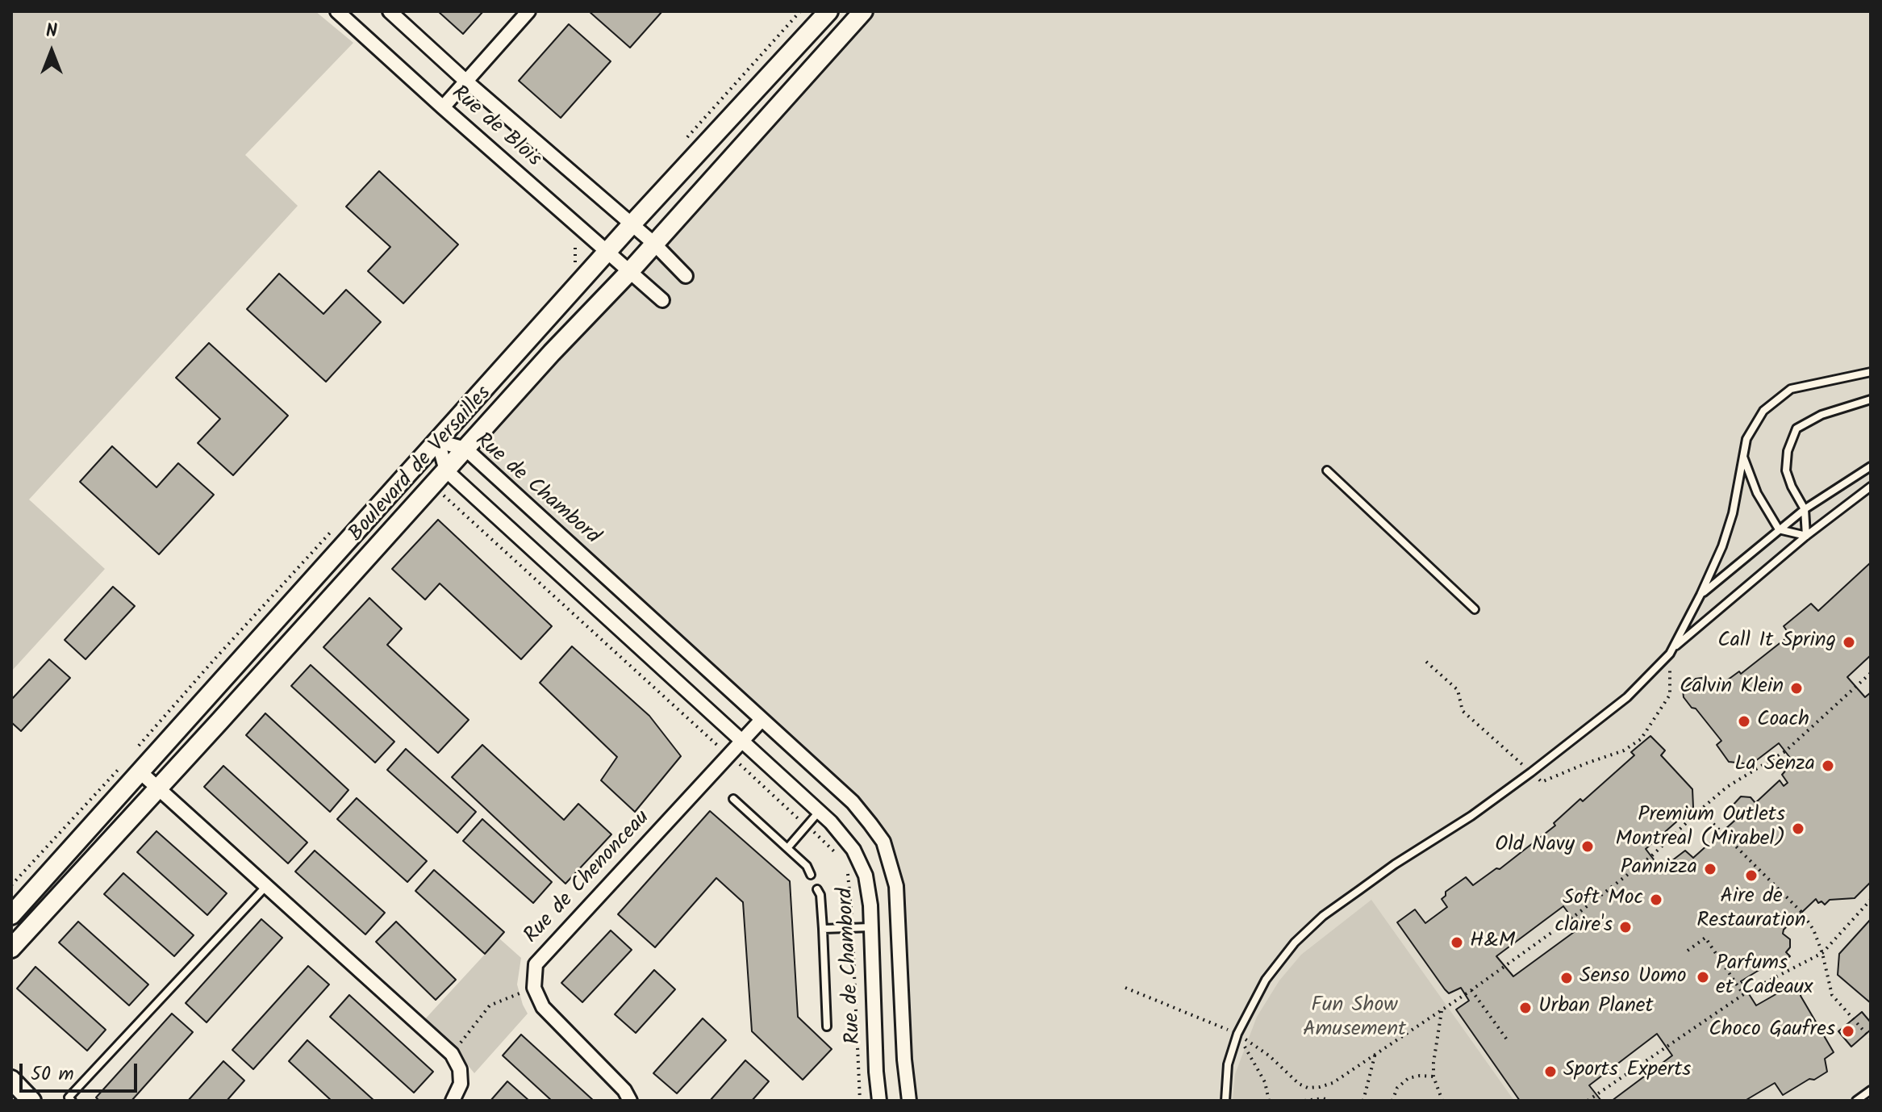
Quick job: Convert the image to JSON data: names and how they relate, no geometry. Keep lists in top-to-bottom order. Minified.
{"streets":{"street":["Rue de Blois","Boulevard de Versailles","Rue de Chambord","Rue de Chenonceau"]},"crossings":[["Rue de Blois","Boulevard de Versailles"],["Boulevard de Versailles","Rue de Chambord"],["Rue de Chambord","Rue de Chenonceau"]],"parks":["Fun Show Amusement"],"places":["Call It Spring","Calvin Klein","Coach","La Senza","Premium Outlets Montreal (Mirabel)","Old Navy","Pannizza","Aire de Restauration","Soft Moc","claire's","H&M","Parfums et Cadeaux","Senso Uomo","Urban Planet","Choco Gaufres","Sports Experts"],"scale_bar":"50 m","north":"top"}
